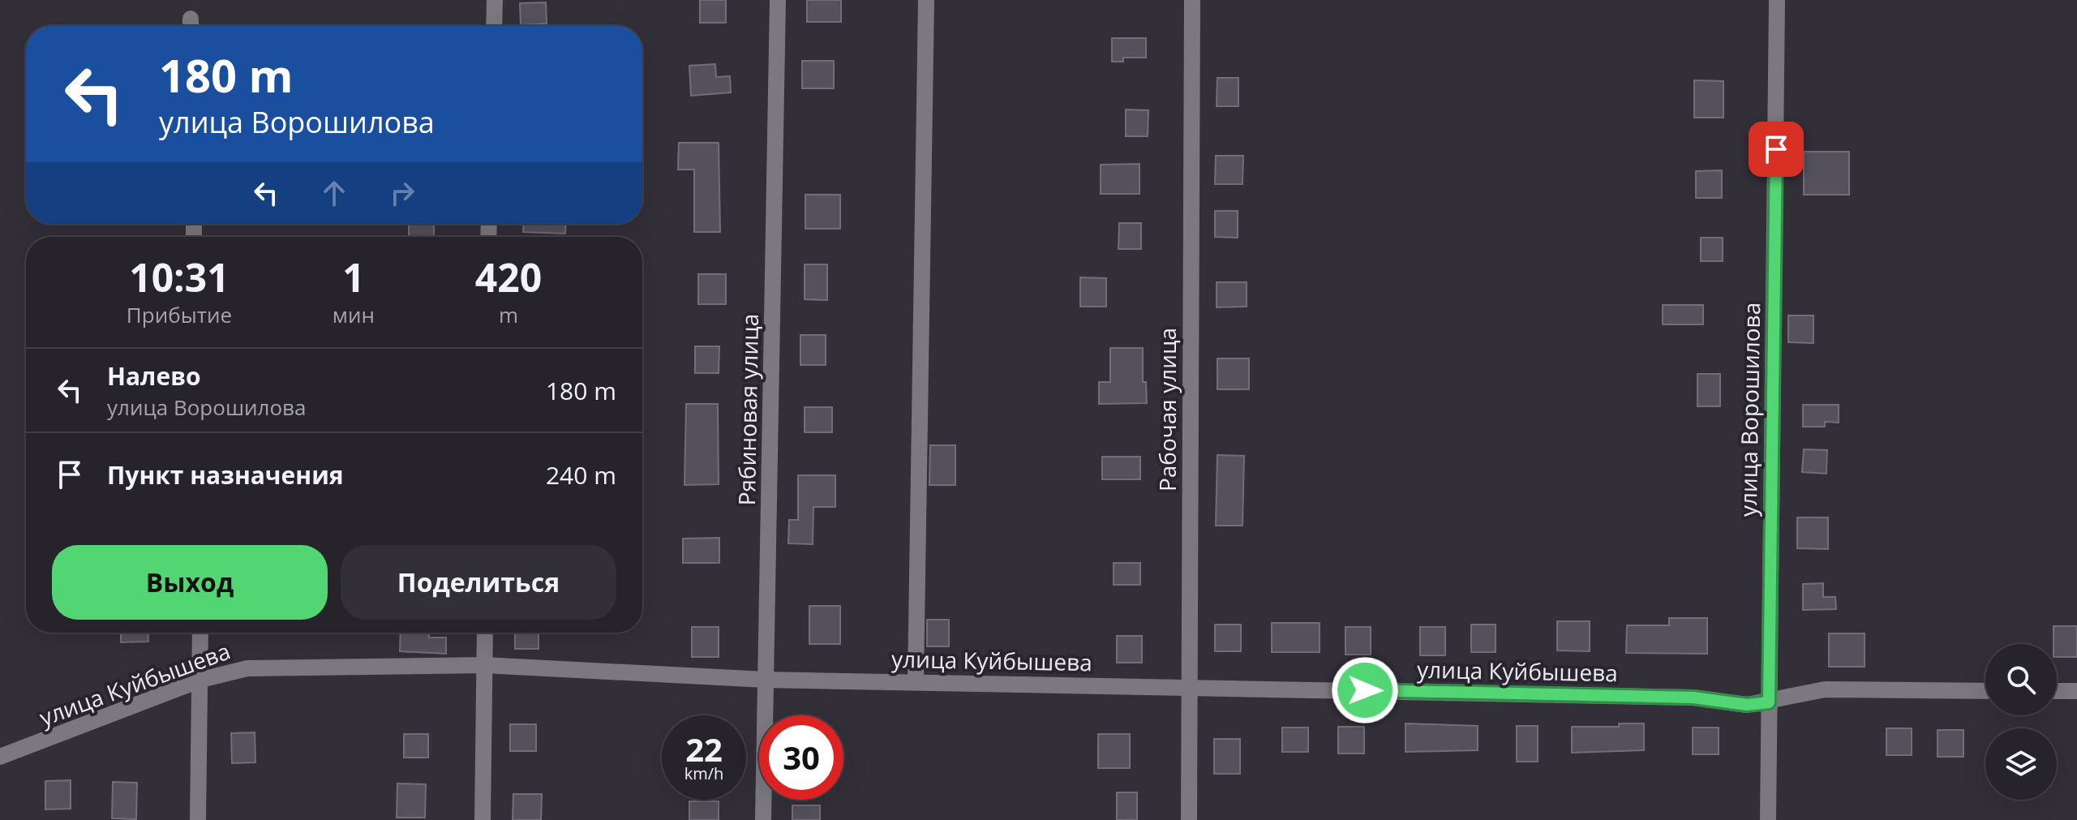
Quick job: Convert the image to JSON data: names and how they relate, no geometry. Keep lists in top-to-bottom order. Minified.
{"streets":{"street":["Рябиновая улица","Рабочая улица","улица Ворошилова","улица Куйбышева"]},"crossings":[["Рябиновая улица","улица Куйбышева"],["Рабочая улица","улица Куйбышева"],["улица Ворошилова","улица Куйбышева"]],"page":{"turn":["180 m","улица Ворошилова"],"eta":["10:31","Прибытие","1","мин","420","m"],"list":[{"name":"Налево","note":"улица Ворошилова","value":"180 m"},{"name":"Пункт назначения","value":"240 m"}],"buttons":["Выход","Поделиться"],"speed":"22 km/h","limit":"30"}}
